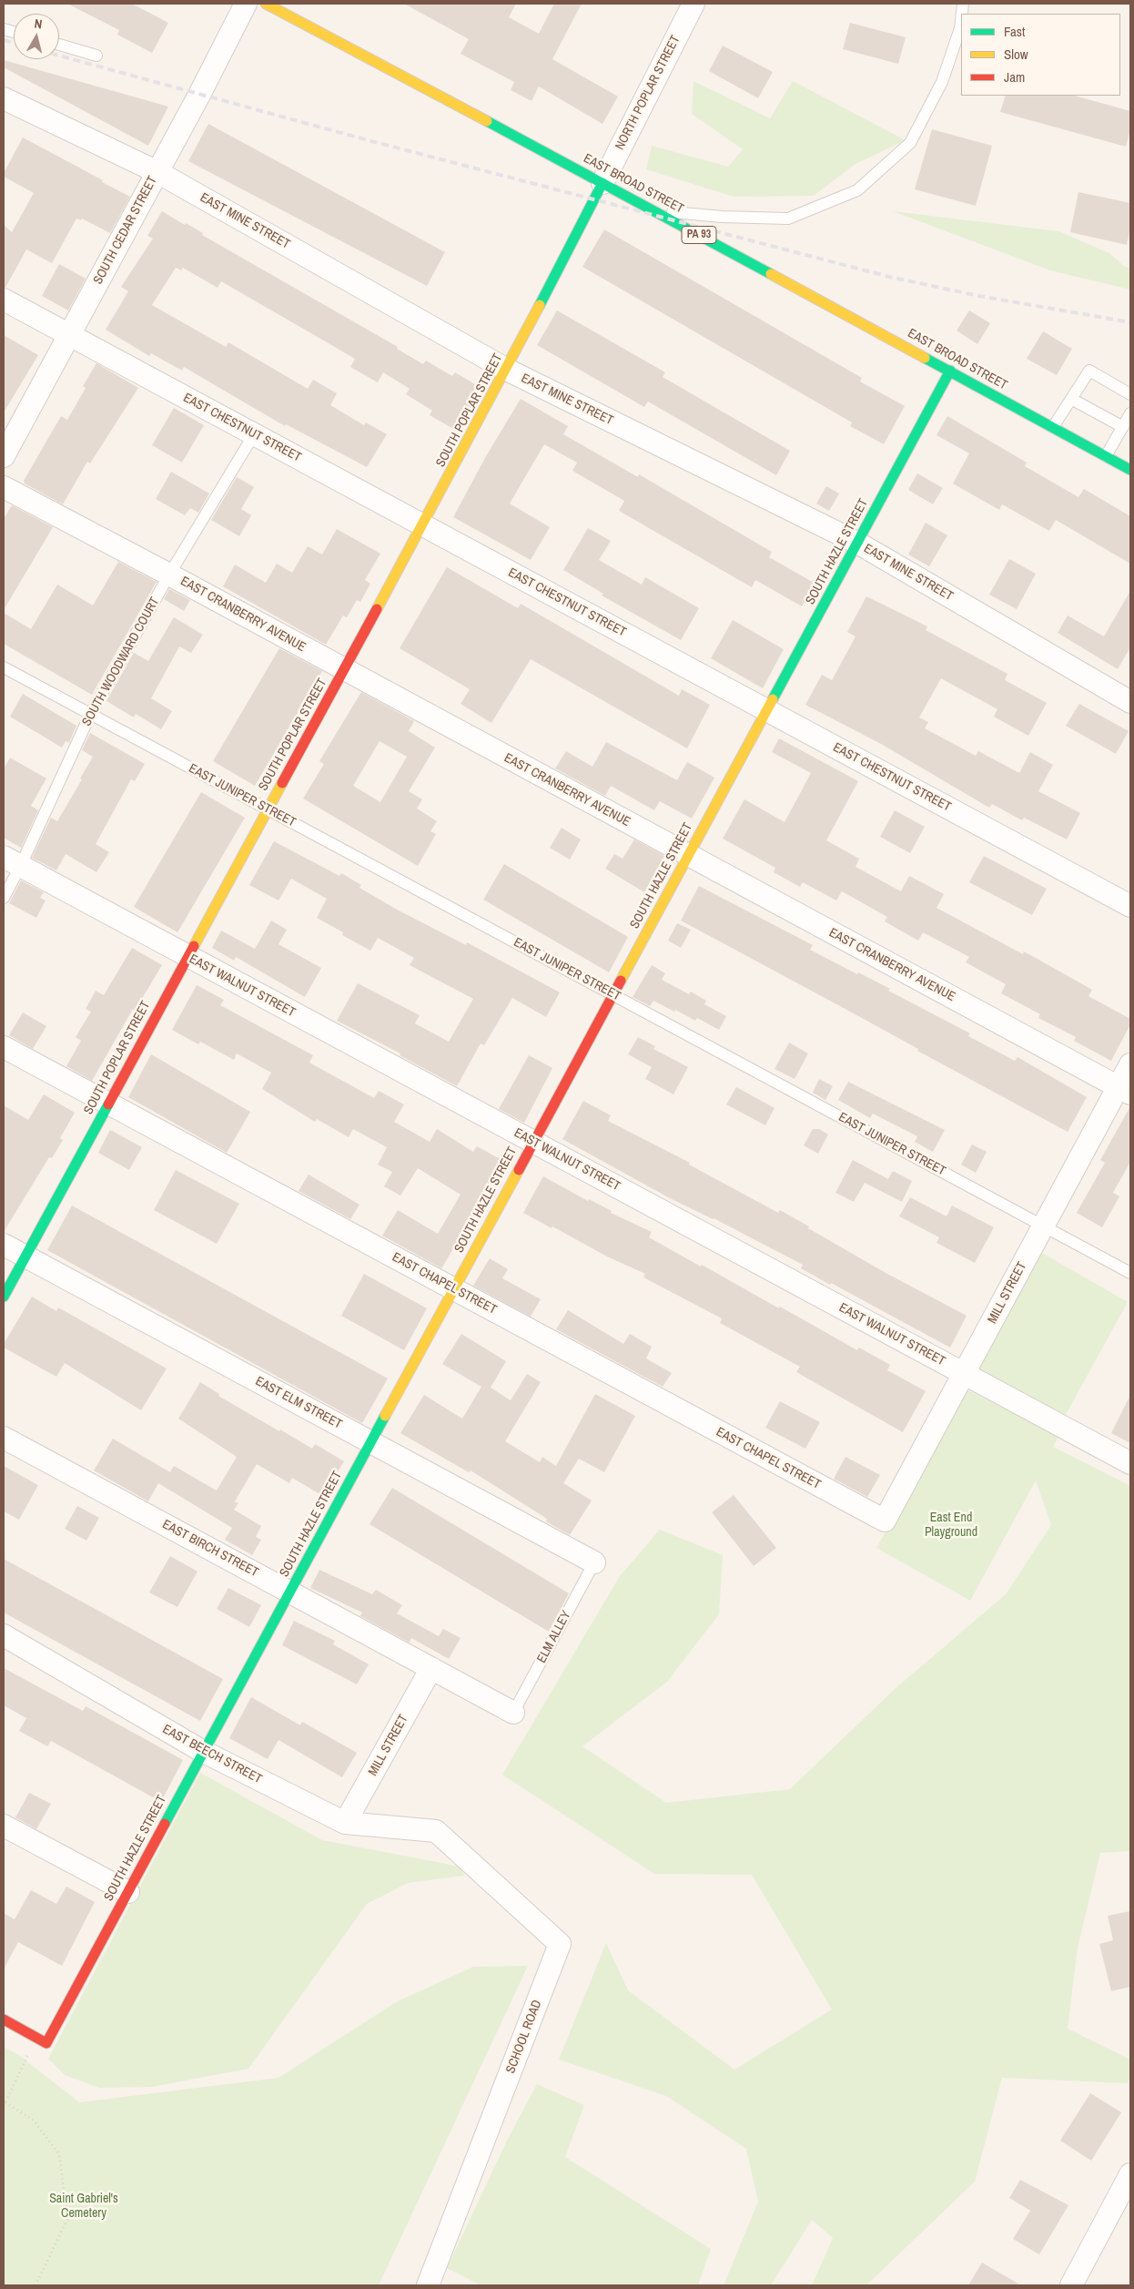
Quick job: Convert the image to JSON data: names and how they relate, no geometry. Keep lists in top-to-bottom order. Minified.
{"streets":{"main road":["EAST BROAD STREET","PA 93","SOUTH POPLAR STREET","SOUTH HAZLE STREET"],"street":["NORTH POPLAR STREET","EAST MINE STREET","SOUTH CEDAR STREET","EAST CHESTNUT STREET","EAST CRANBERRY AVENUE","EAST WALNUT STREET","EAST CHAPEL STREET","MILL STREET","EAST ELM STREET","EAST BIRCH STREET","EAST BEECH STREET","SCHOOL ROAD"],"lane":["SOUTH WOODWARD COURT","EAST JUNIPER STREET","ELM ALLEY"]},"crossings":[["NORTH POPLAR STREET","EAST BROAD STREET"],["NORTH POPLAR STREET","SOUTH POPLAR STREET"],["EAST BROAD STREET","SOUTH POPLAR STREET"],["EAST BROAD STREET","SOUTH HAZLE STREET"],["EAST MINE STREET","SOUTH CEDAR STREET"],["EAST MINE STREET","SOUTH POPLAR STREET"],["EAST MINE STREET","SOUTH HAZLE STREET"],["SOUTH CEDAR STREET","EAST CHESTNUT STREET"],["SOUTH POPLAR STREET","EAST CHESTNUT STREET"],["SOUTH POPLAR STREET","EAST CRANBERRY AVENUE"],["SOUTH POPLAR STREET","EAST JUNIPER STREET"],["SOUTH POPLAR STREET","EAST WALNUT STREET"],["SOUTH POPLAR STREET","EAST CHAPEL STREET"],["SOUTH POPLAR STREET","EAST ELM STREET"],["EAST CHESTNUT STREET","SOUTH HAZLE STREET"],["EAST CHESTNUT STREET","SOUTH WOODWARD COURT"],["SOUTH HAZLE STREET","EAST CRANBERRY AVENUE"],["SOUTH HAZLE STREET","EAST JUNIPER STREET"],["SOUTH HAZLE STREET","EAST WALNUT STREET"],["SOUTH HAZLE STREET","EAST CHAPEL STREET"],["SOUTH HAZLE STREET","EAST ELM STREET"],["SOUTH HAZLE STREET","EAST BIRCH STREET"],["SOUTH HAZLE STREET","EAST BEECH STREET"],["EAST CRANBERRY AVENUE","SOUTH WOODWARD COURT"],["EAST CRANBERRY AVENUE","MILL STREET"],["SOUTH WOODWARD COURT","EAST JUNIPER STREET"],["SOUTH WOODWARD COURT","EAST WALNUT STREET"],["EAST JUNIPER STREET","MILL STREET"],["EAST WALNUT STREET","MILL STREET"],["EAST CHAPEL STREET","MILL STREET"],["MILL STREET","EAST BIRCH STREET"],["MILL STREET","EAST BEECH STREET"],["EAST ELM STREET","ELM ALLEY"],["EAST BIRCH STREET","ELM ALLEY"],["EAST BEECH STREET","SCHOOL ROAD"]],"parks":["East End Playground","Saint Gabriel's Cemetery"],"legend":["Fast","Slow","Jam"],"north":"top"}
